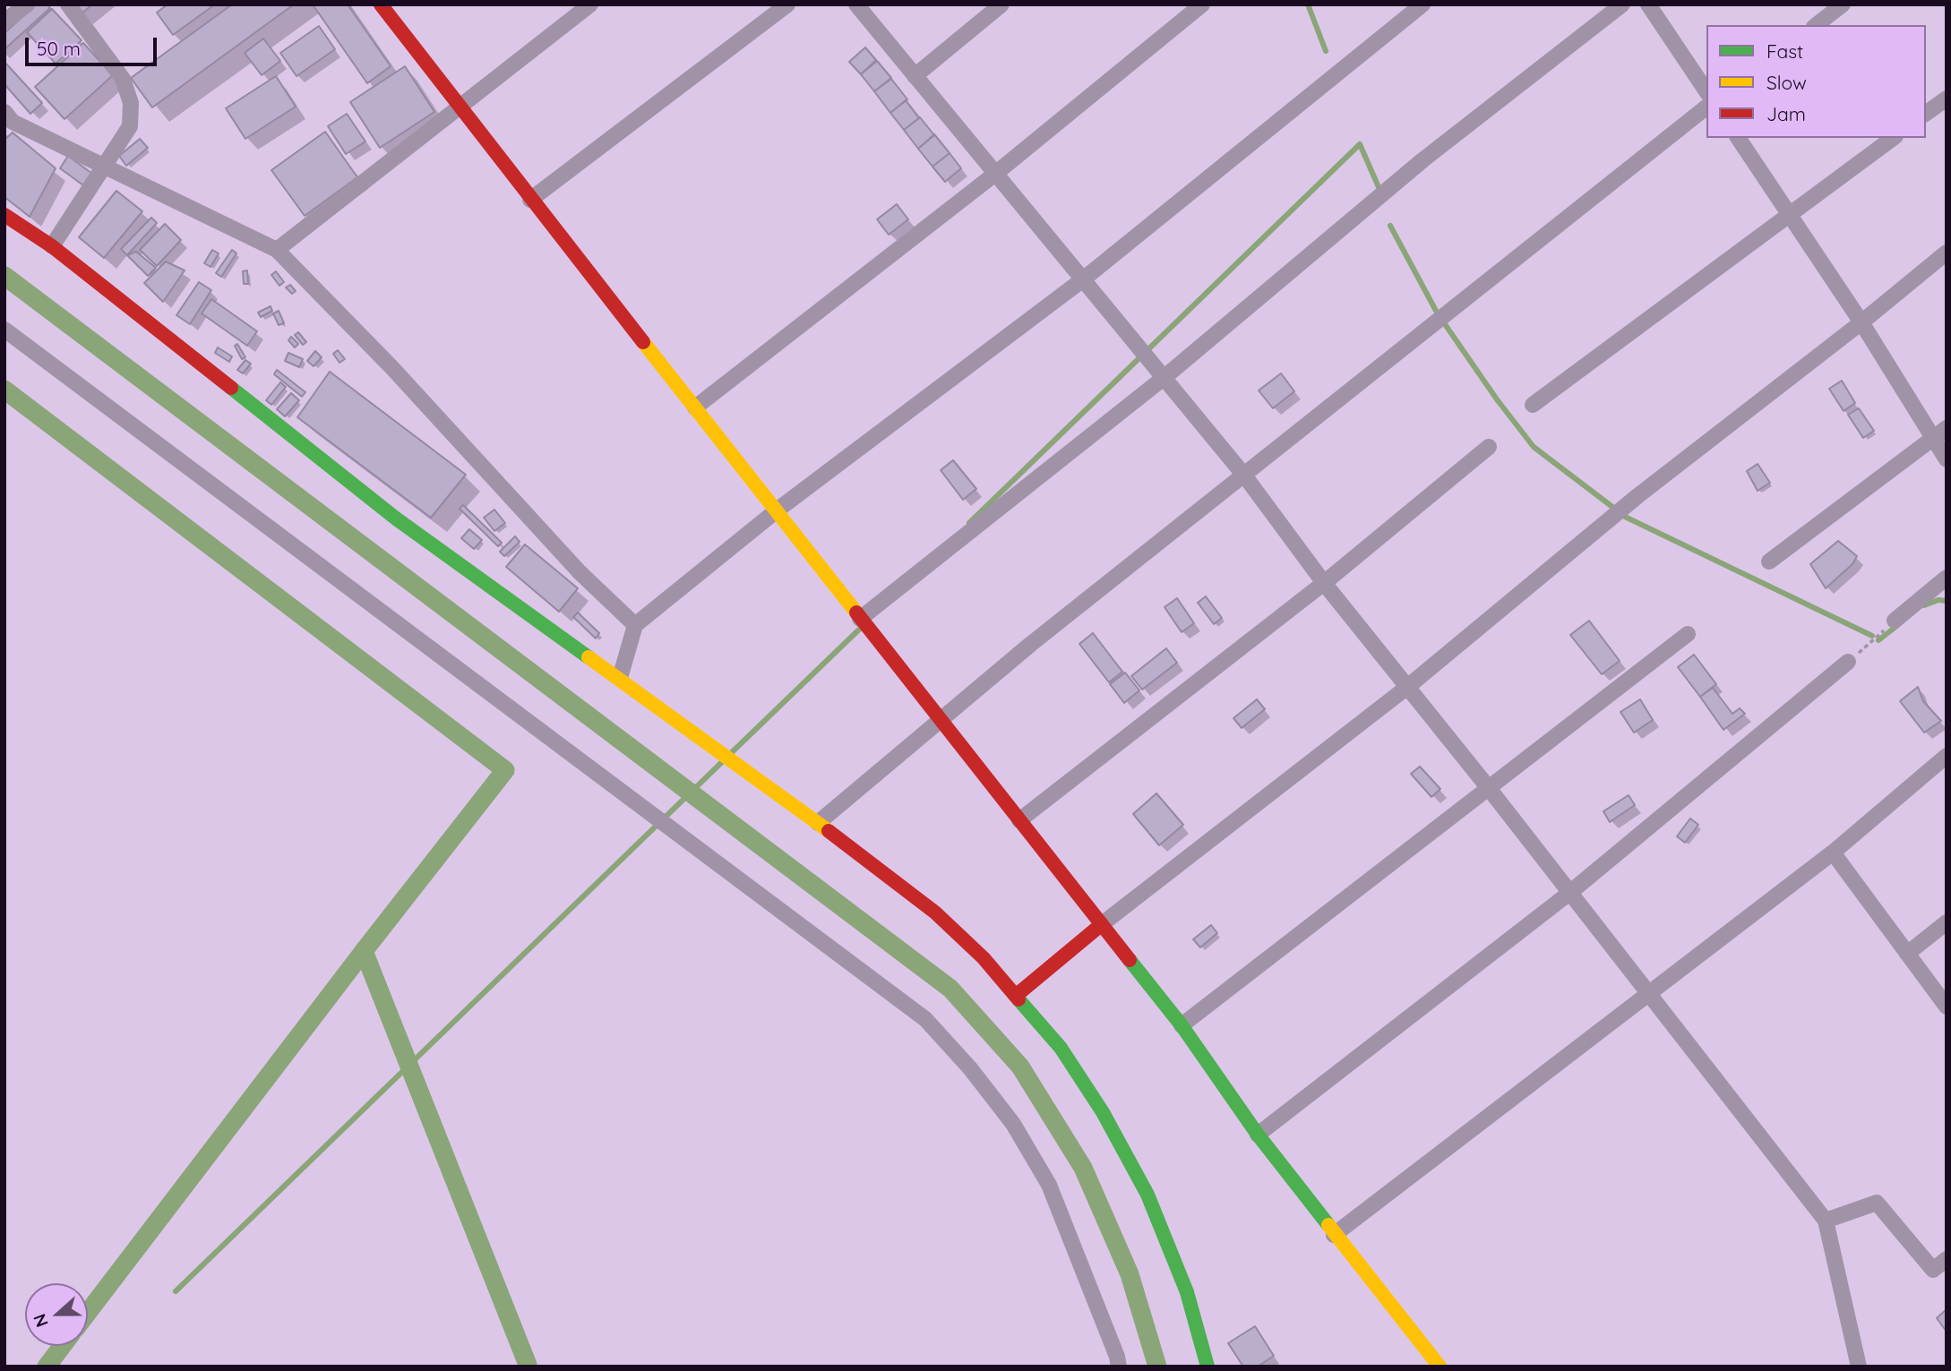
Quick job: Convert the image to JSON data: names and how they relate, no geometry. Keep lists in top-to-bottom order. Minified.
{"legend":["Fast","Slow","Jam"],"scale_bar":"50 m","north":"left"}
